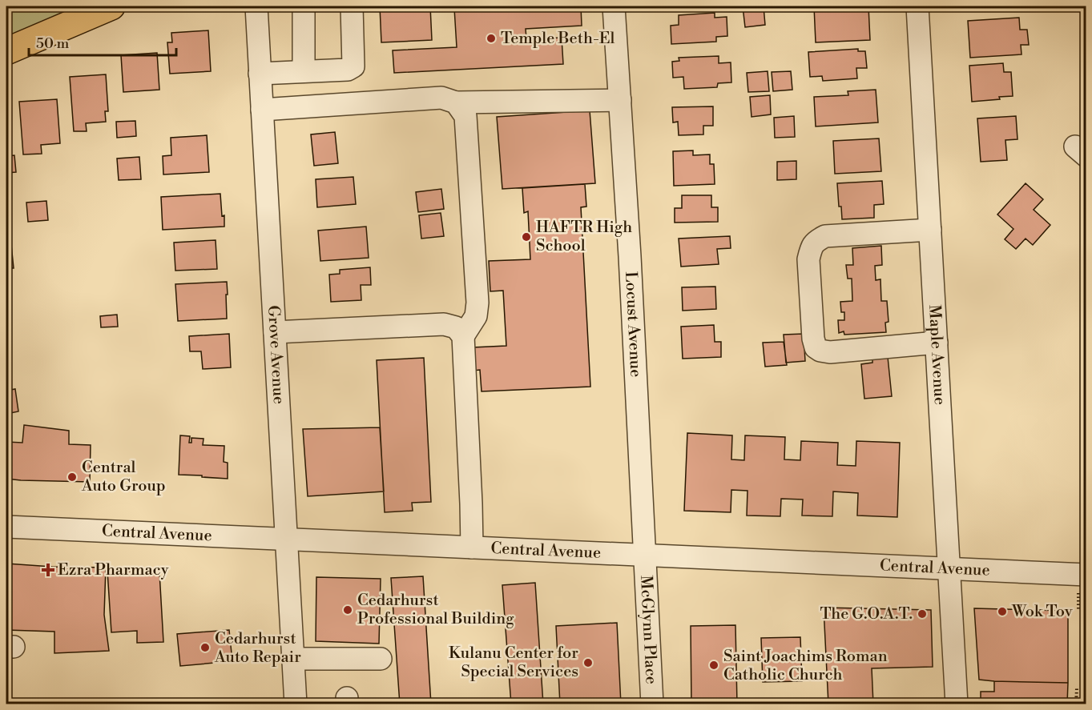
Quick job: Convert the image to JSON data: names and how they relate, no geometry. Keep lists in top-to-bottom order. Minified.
{"streets":{"street":["Locust Avenue","Grove Avenue","Maple Avenue","Central Avenue","McGlynn Place"]},"crossings":[["Locust Avenue","Central Avenue"],["Locust Avenue","McGlynn Place"],["Grove Avenue","Central Avenue"],["Maple Avenue","Central Avenue"],["Central Avenue","McGlynn Place"]],"places":{"other":["Temple Beth-El","HAFTR High School","Central Auto Group","Cedarhurst Professional Building","Wok Tov","The G.O.A.T.","Cedarhurst Auto Repair","Kulanu Center for Special Services","Saint Joachims Roman Catholic Church"],"health":["Ezra Pharmacy"]},"scale_bar":"50 m"}
